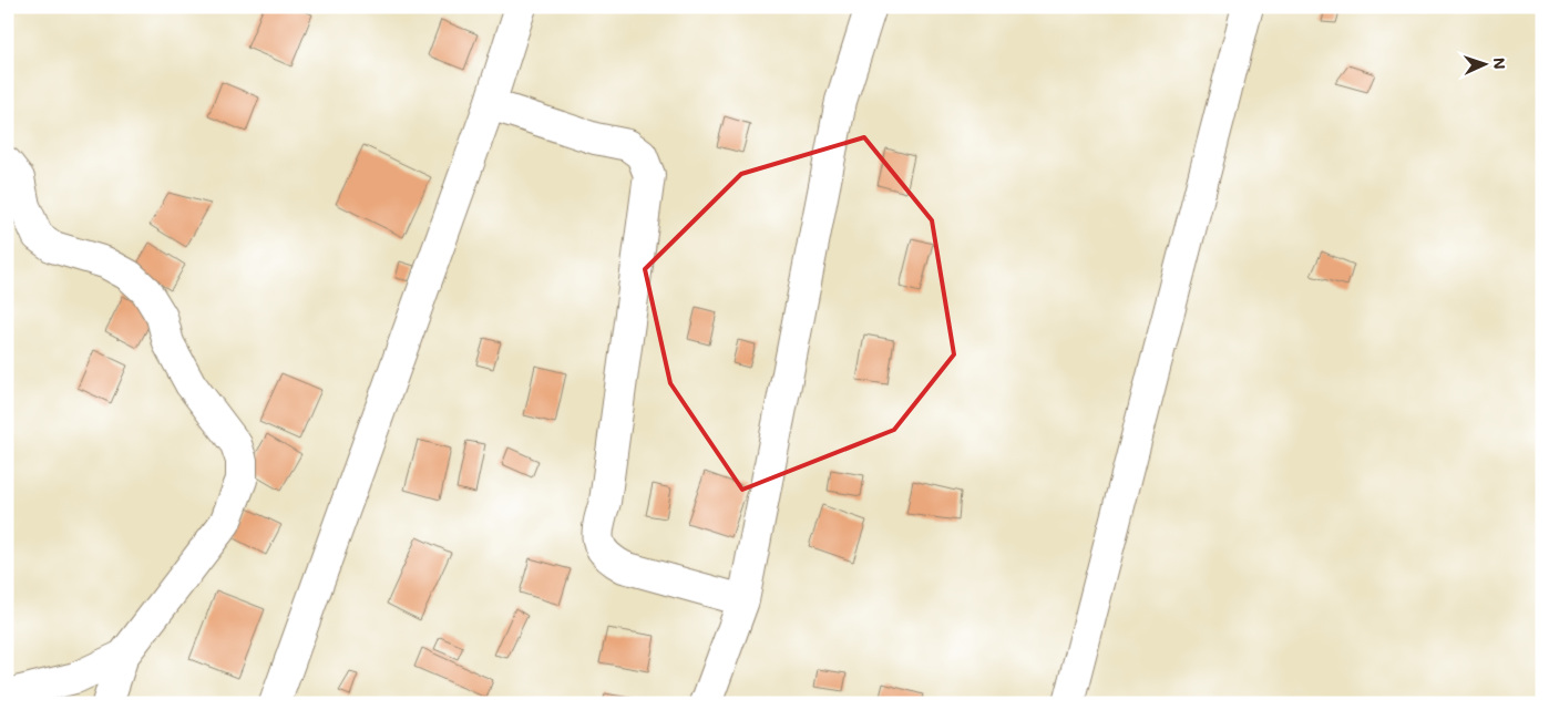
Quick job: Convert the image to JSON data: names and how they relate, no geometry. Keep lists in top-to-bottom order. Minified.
{"north":"right"}
